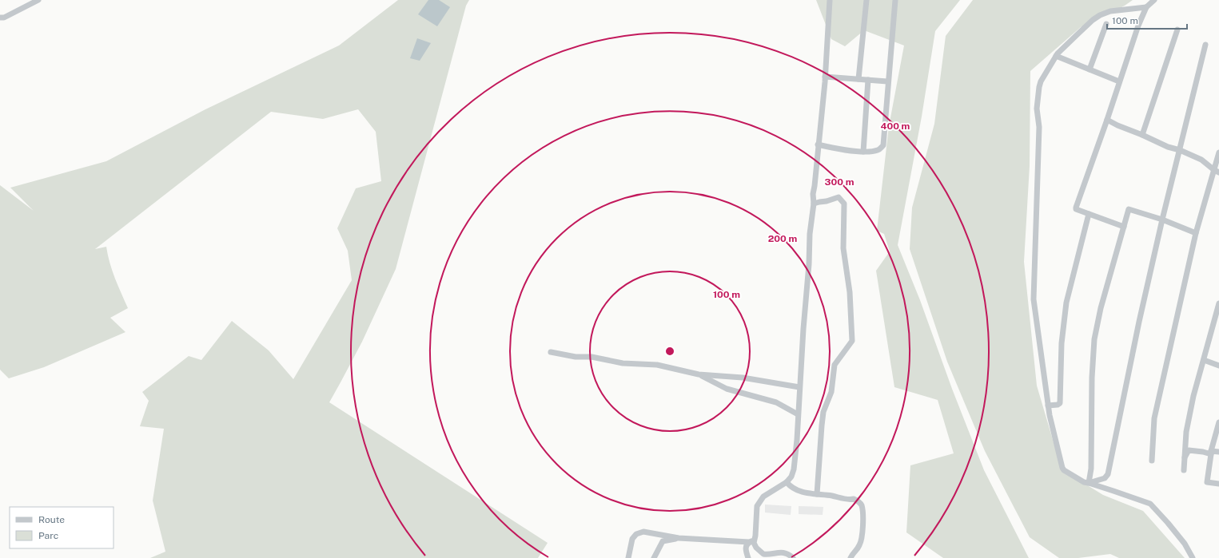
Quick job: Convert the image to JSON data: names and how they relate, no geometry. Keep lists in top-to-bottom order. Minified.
{"legend":["Route","Parc"],"scale_bar":"100 m","rings":["400 m","300 m","200 m","100 m"]}
